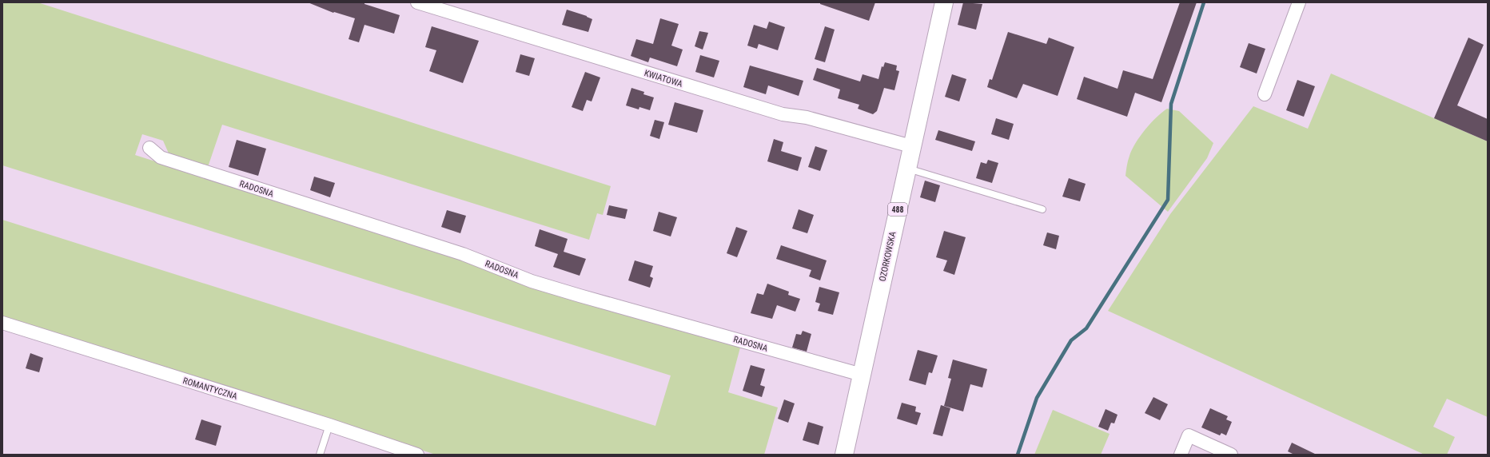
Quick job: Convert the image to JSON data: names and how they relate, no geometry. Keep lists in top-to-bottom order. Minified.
{"streets":{"main road":["488","OZORKOWSKA"],"street":["KWIATOWA","RADOSNA","ROMANTYCZNA"]},"crossings":[["KWIATOWA","OZORKOWSKA"],["RADOSNA","OZORKOWSKA"]]}
